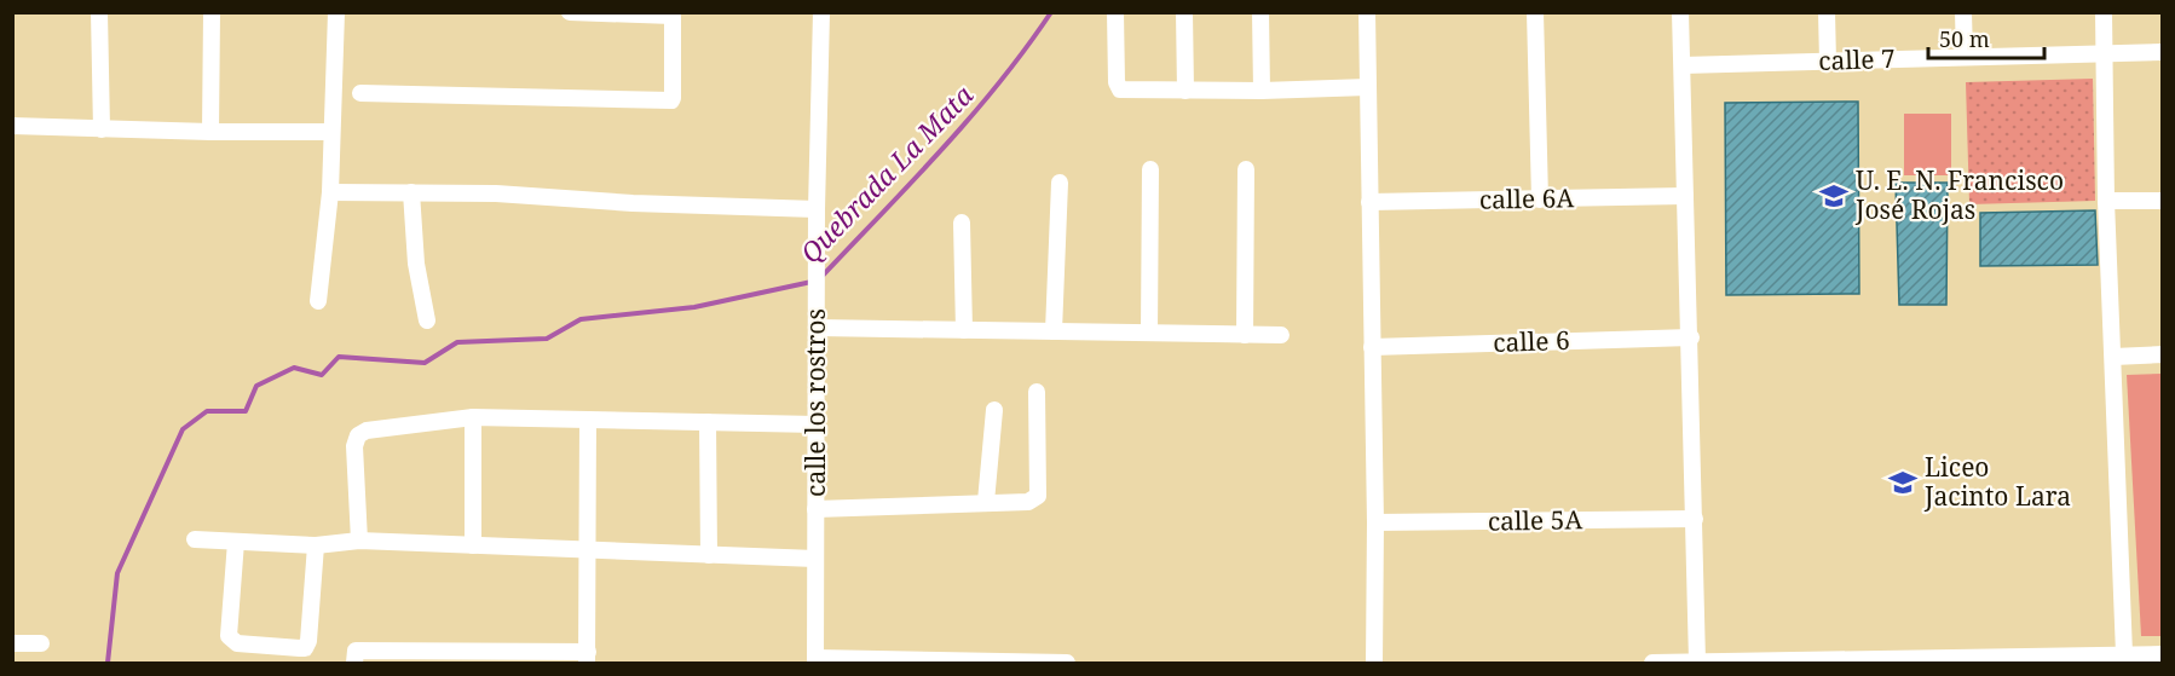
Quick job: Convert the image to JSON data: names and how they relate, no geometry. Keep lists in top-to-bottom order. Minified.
{"streets":{"street":["calle 7","calle 6A","calle 6","calle los rostros","calle 5A"]},"water":["Quebrada La Mata"],"places":{"school or university":["U. E. N. Francisco José Rojas","Liceo Jacinto Lara"]},"scale_bar":"50 m"}
